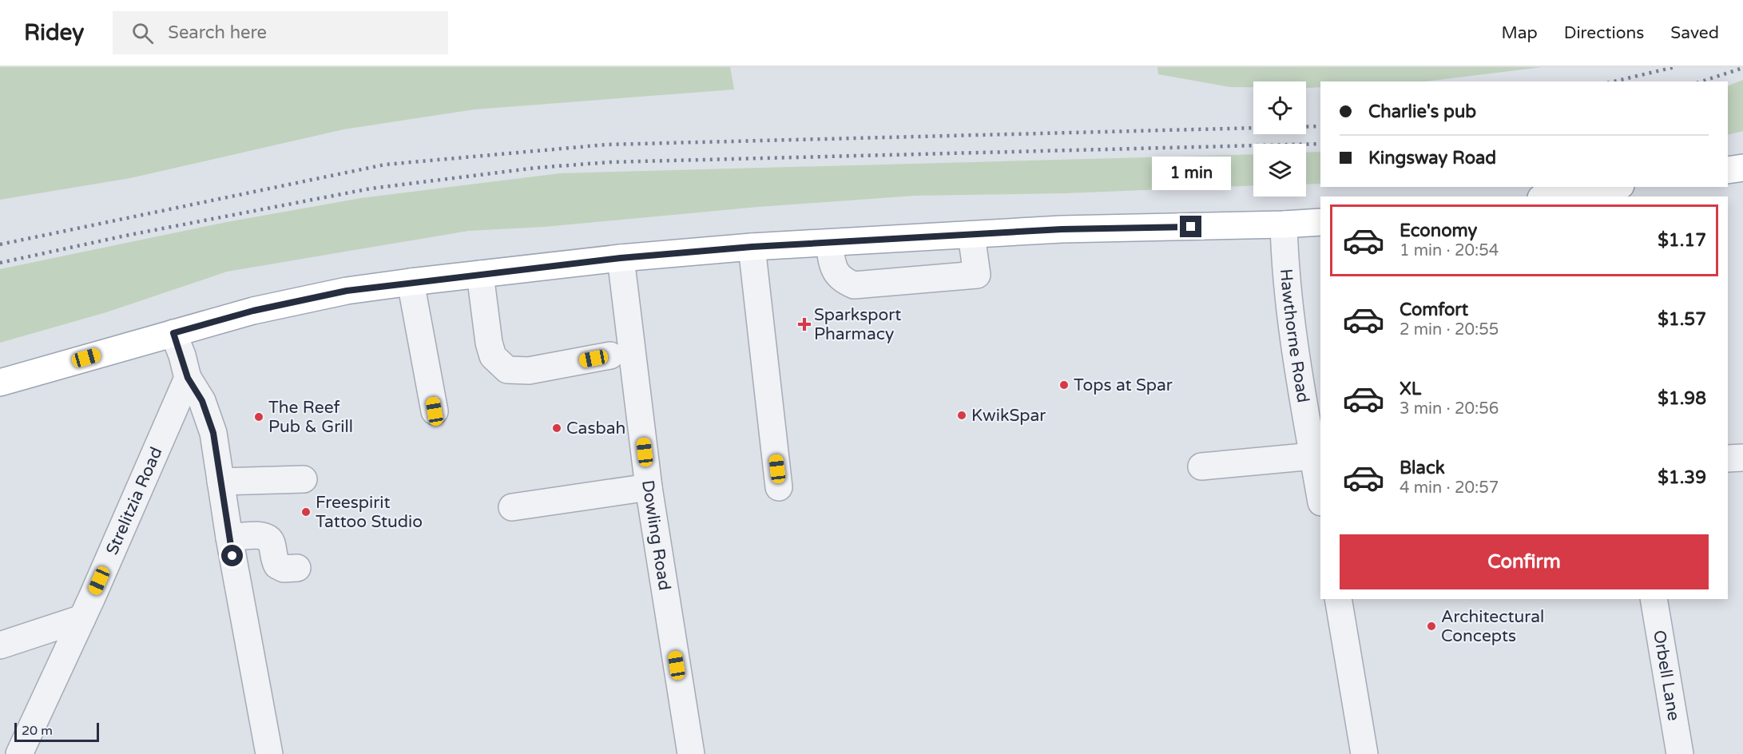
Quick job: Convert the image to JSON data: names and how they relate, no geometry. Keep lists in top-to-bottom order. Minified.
{"streets":{"street":["Hawthorne Road","Strelitzia Road","Dowling Road","Orbell Lane"]},"places":{"health":["Sparksport Pharmacy"],"other":["Tops at Spar","KwikSpar","The Reef Pub & Grill","Casbah","Freespirit Tattoo Studio","Architectural Concepts"]},"scale_bar":"20 m","page":{"header":"Ridey","search":"Search here","nav":["Map","Directions","Saved"],"banner":["Charlie's pub","Kingsway Road"],"bubble":"1 min","list":[{"name":"Economy","note":"1 min · 20:54","value":"$1.17"},{"name":"Comfort","note":"2 min · 20:55","value":"$1.57"},{"name":"XL","note":"3 min · 20:56","value":"$1.98"},{"name":"Black","note":"4 min · 20:57","value":"$1.39"}],"buttons":"Confirm","scale":"20 m"}}
